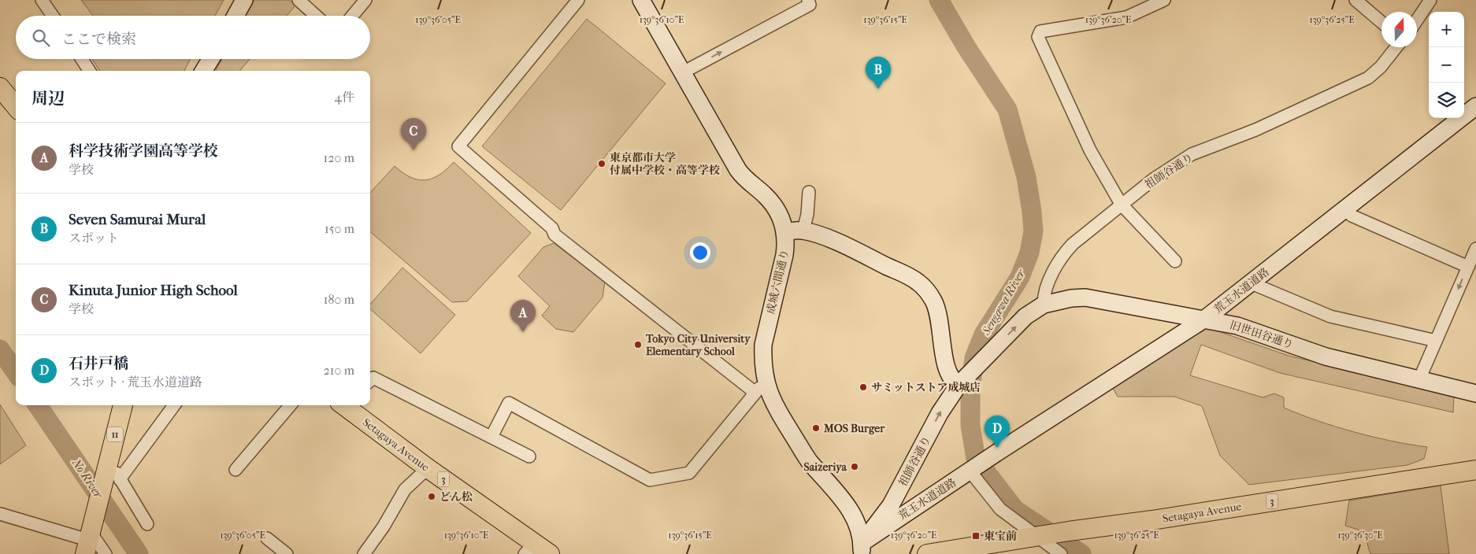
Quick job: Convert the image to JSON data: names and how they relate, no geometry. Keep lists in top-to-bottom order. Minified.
{"streets":{"main road":["11","Setagaya Avenue","3"],"street":["祖師谷通り","成城六間通り","荒玉水道道路","旧世田谷通り"]},"crossings":[["祖師谷通り","成城六間通り"],["祖師谷通り","荒玉水道道路"],["祖師谷通り","旧世田谷通り"],["荒玉水道道路","旧世田谷通り"]],"water":["Sengawa River","No River"],"places":{"other":["東京都市大学 付属中学校・高等学校","Tokyo City University Elementary School","サミットストア成城店","MOS Burger","Saizeriya","どん松"],"transit":["東宝前"]},"north":"top","page":{"map_buttons":["+","−"],"search":"ここで検索","pins":["B","C","A","D"],"heading":["周辺","4件"],"list":[{"mark":"A","name":"科学技術学園高等学校","note":"学校","value":"120 m"},{"mark":"B","name":"Seven Samurai Mural","note":"スポット","value":"150 m"},{"mark":"C","name":"Kinuta Junior High School","note":"学校","value":"180 m"},{"mark":"D","name":"石井戸橋","note":"スポット · 荒玉水道道路","value":"210 m"}]},"coordinates":["139°36'05\"E","139°36'10\"E","139°36'15\"E","139°36'20\"E","139°36'25\"E","139°36'30\"E"]}
